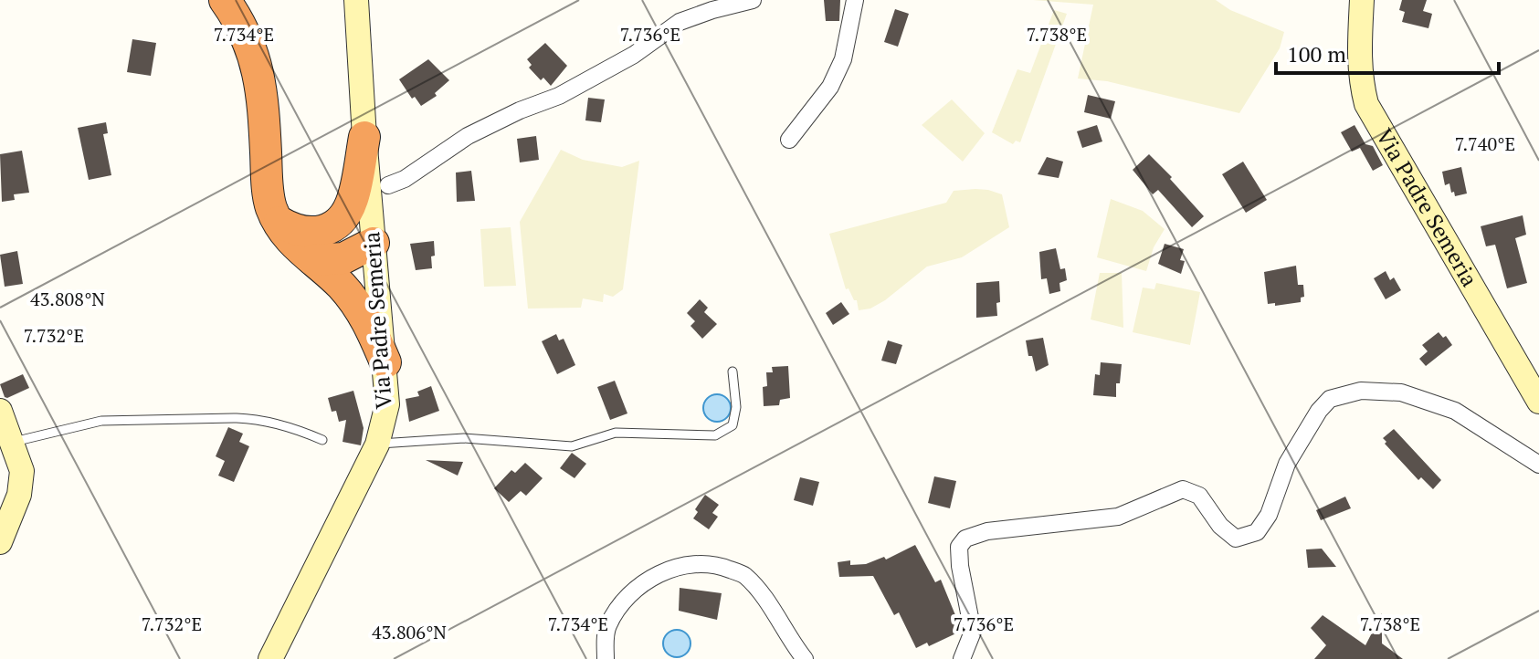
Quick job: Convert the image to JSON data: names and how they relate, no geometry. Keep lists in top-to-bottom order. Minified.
{"streets":{"main road":["Via Padre Semeria"]},"scale_bar":"100 m","coordinates":["7.734°E","7.736°E","7.738°E","7.740°E","43.808°N","7.732°E","43.806°N"]}
